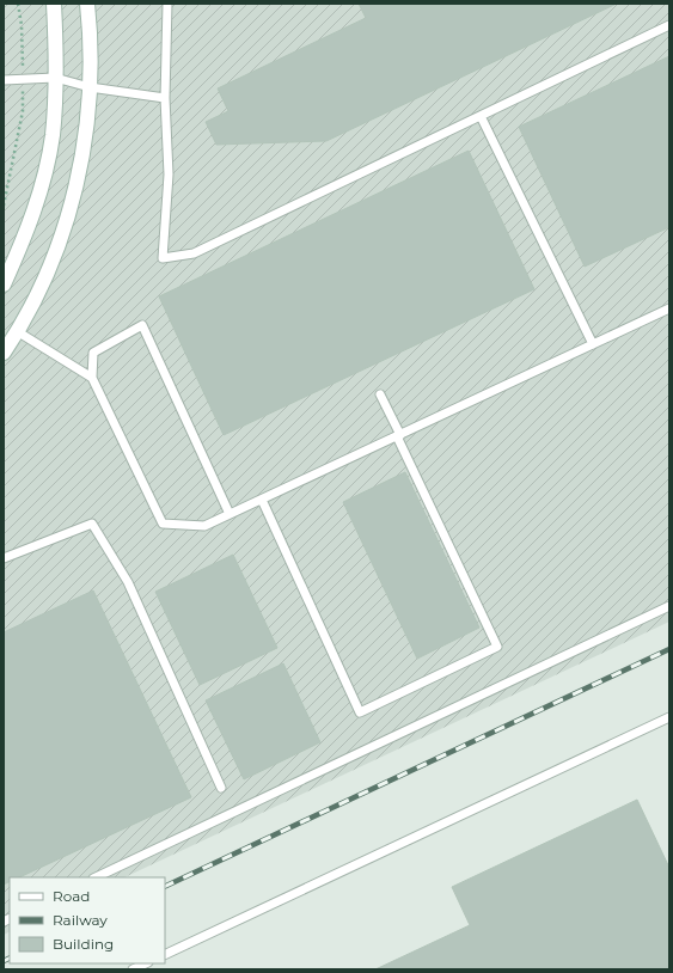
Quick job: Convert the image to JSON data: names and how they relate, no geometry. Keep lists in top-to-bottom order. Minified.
{"legend":["Road","Railway","Building"]}
